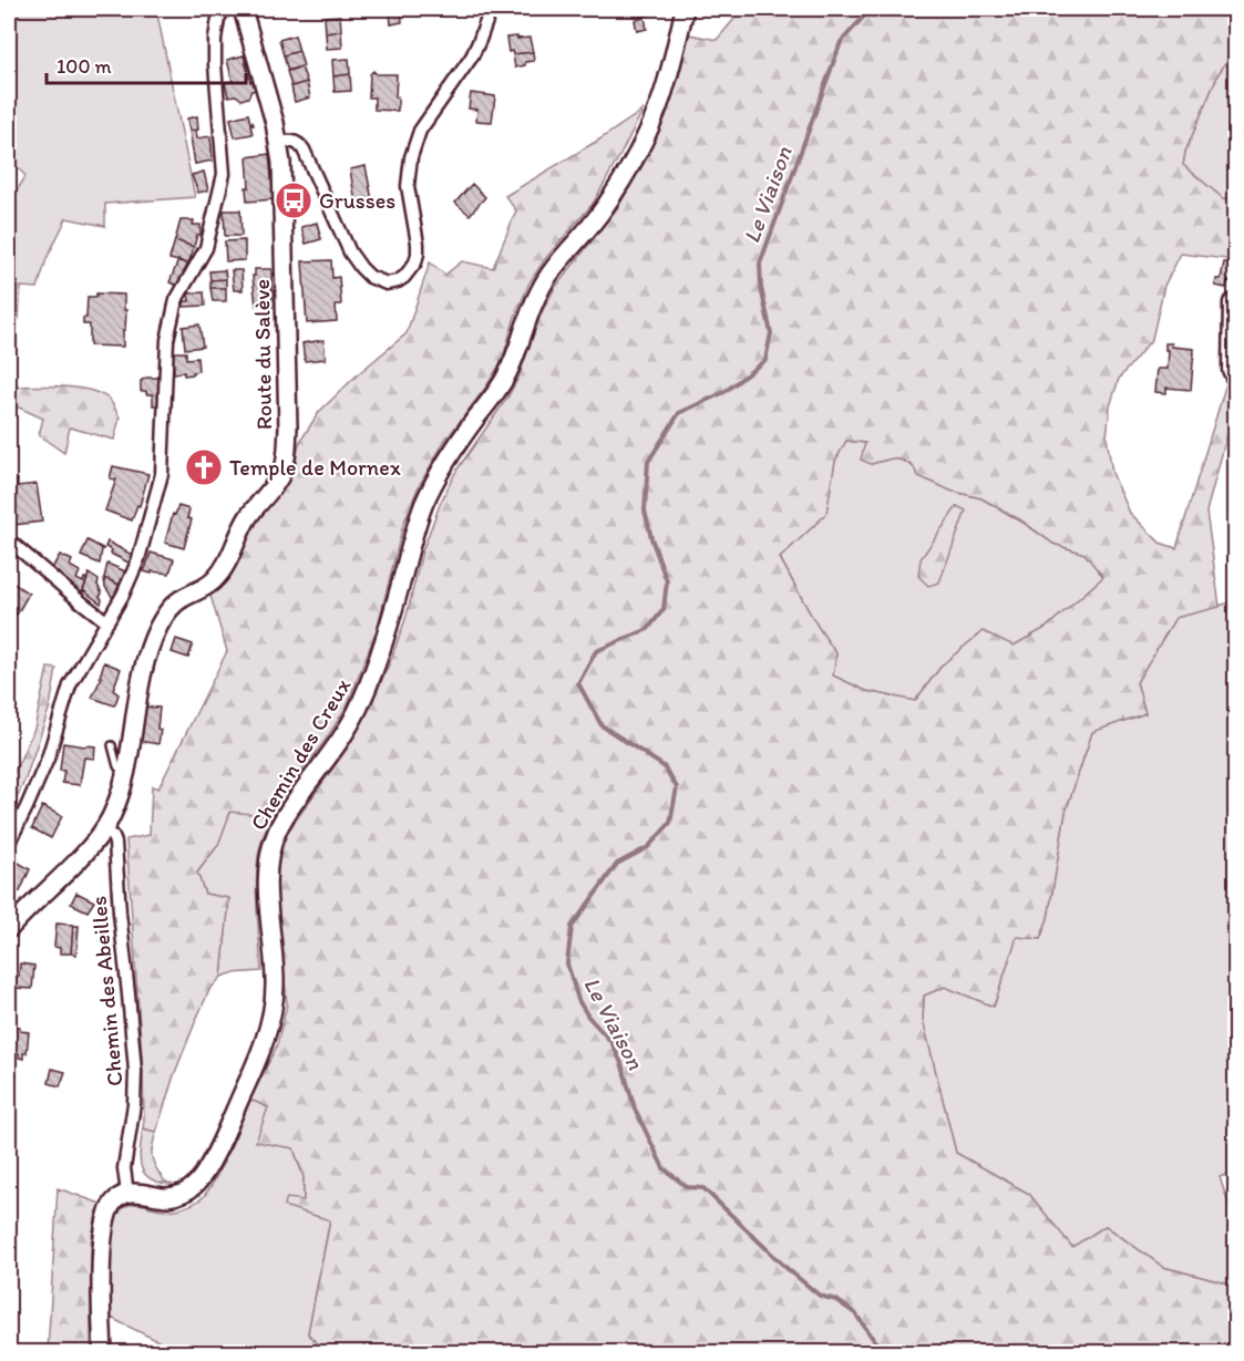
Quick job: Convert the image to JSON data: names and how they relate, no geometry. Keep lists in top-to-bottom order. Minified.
{"streets":{"street":["Route du Salève","Chemin des Creux","Chemin des Abeilles"]},"crossings":[["Route du Salève","Chemin des Abeilles"],["Chemin des Creux","Chemin des Abeilles"]],"water":["Le Viaison"],"places":{"bus stop":["Grusses"],"church":["Temple de Mornex"]},"scale_bar":"100 m"}
